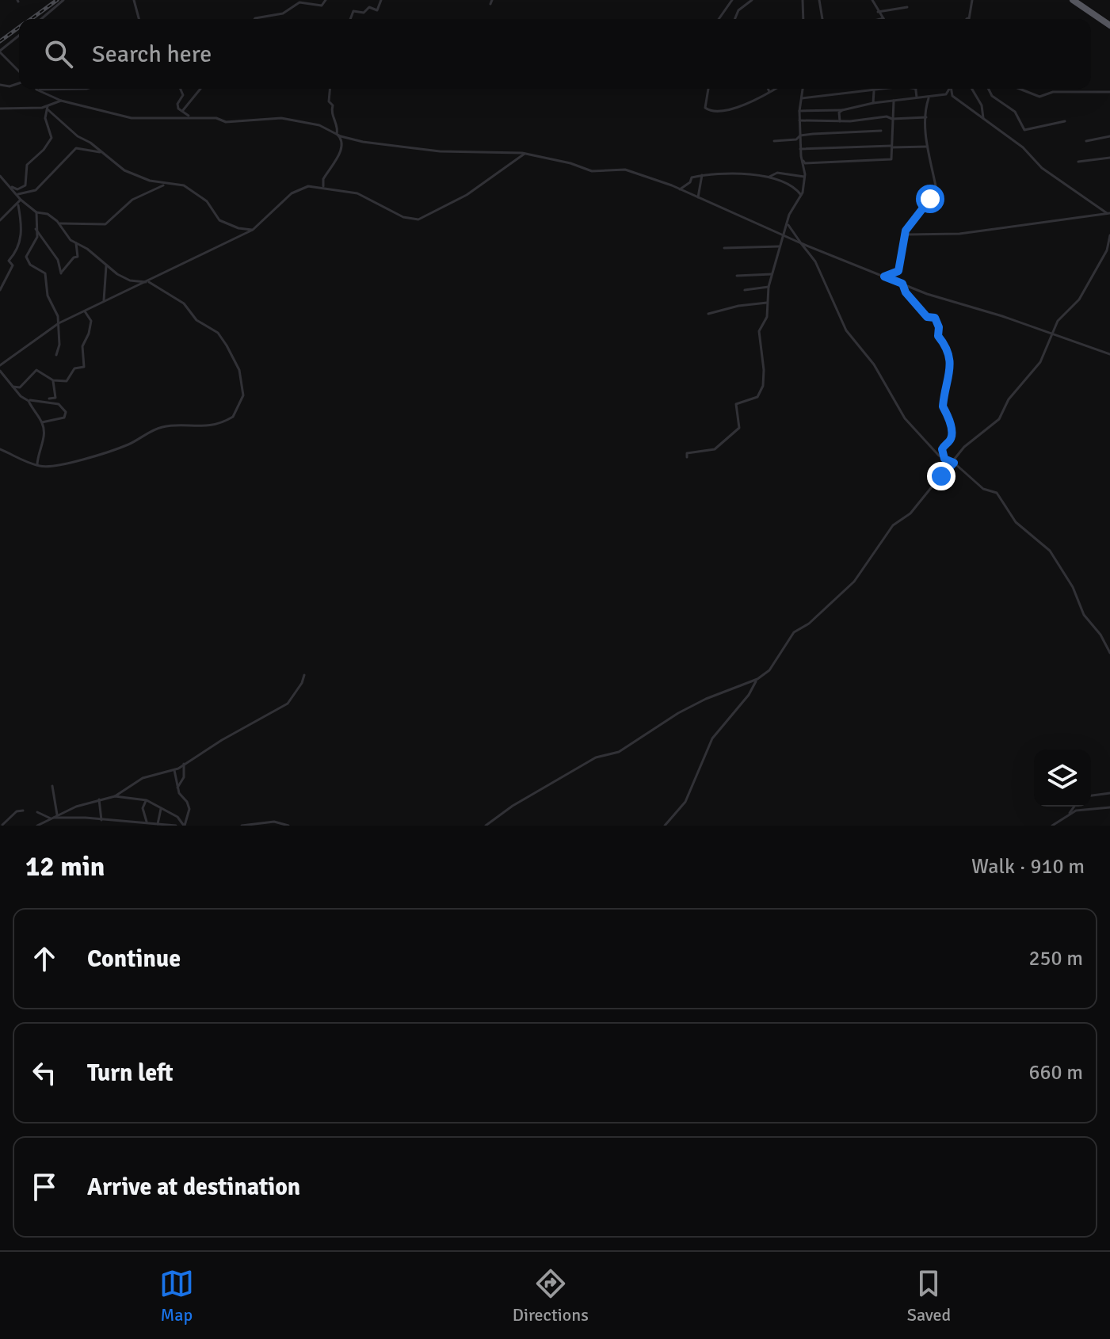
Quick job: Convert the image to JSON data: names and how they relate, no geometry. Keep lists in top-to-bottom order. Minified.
{"page":{"search":"Search here","heading":["12 min","Walk · 910 m"],"list":[["Continue","250 m"],["Turn left","660 m"],"Arrive at destination"],"nav":["Map","Directions","Saved"]}}
